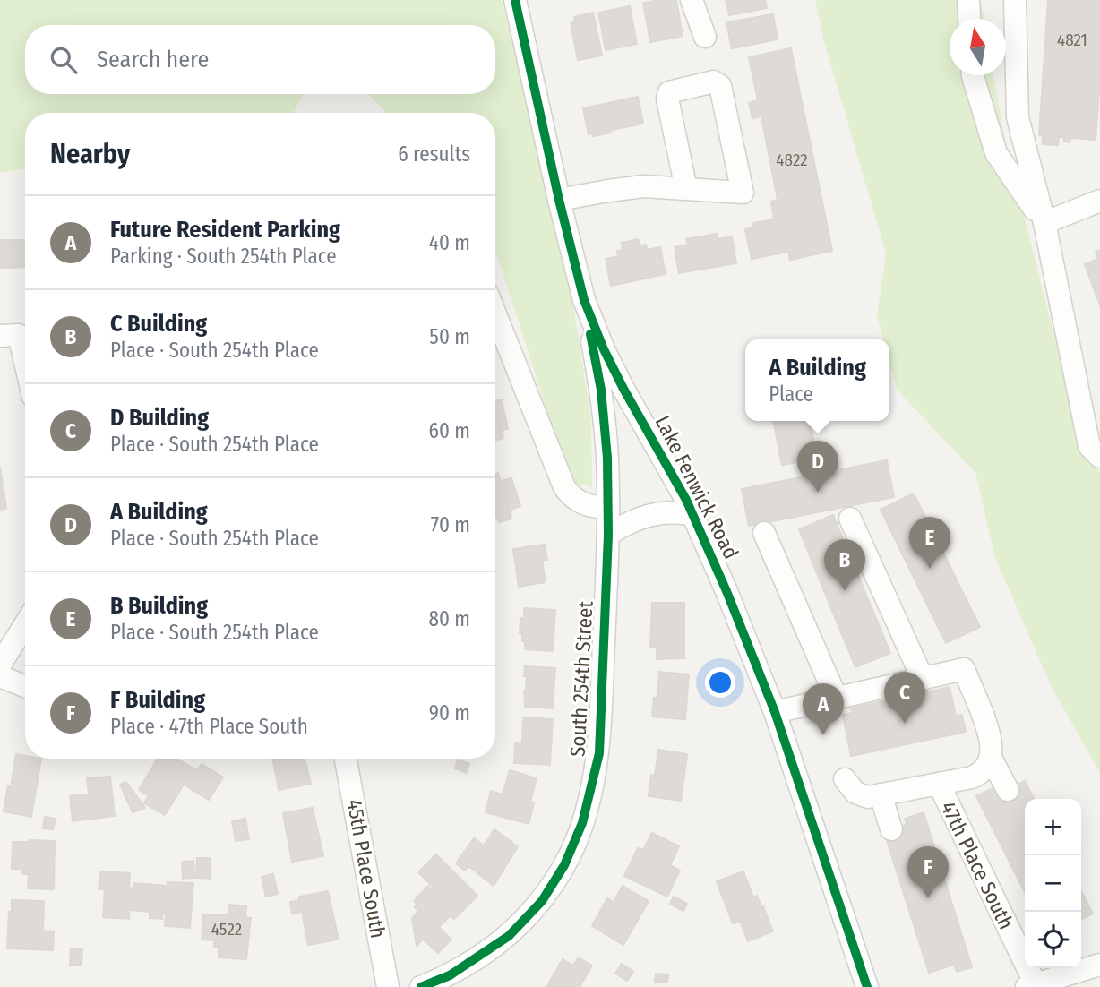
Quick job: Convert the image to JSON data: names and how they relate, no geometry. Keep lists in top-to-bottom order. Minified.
{"streets":{"street":["Lake Fenwick Road","South 254th Street","47th Place South","45th Place South"]},"crossings":[["Lake Fenwick Road","South 254th Street"]],"house_numbers":["4821","4822","4522"],"north":"top","page":{"search":"Search here","heading":["Nearby","6 results"],"list":[{"mark":"A","name":"Future Resident Parking","note":"Parking · South 254th Place","value":"40 m"},{"mark":"B","name":"C Building","note":"Place · South 254th Place","value":"50 m"},{"mark":"C","name":"D Building","note":"Place · South 254th Place","value":"60 m"},{"mark":"D","name":"A Building","note":"Place · South 254th Place","value":"70 m"},{"mark":"E","name":"B Building","note":"Place · South 254th Place","value":"80 m"},{"mark":"F","name":"F Building","note":"Place · 47th Place South","value":"90 m"}],"popup":["A Building","Place"],"pins":["D","E","B","C","A","F"],"map_buttons":["+","−"]}}
